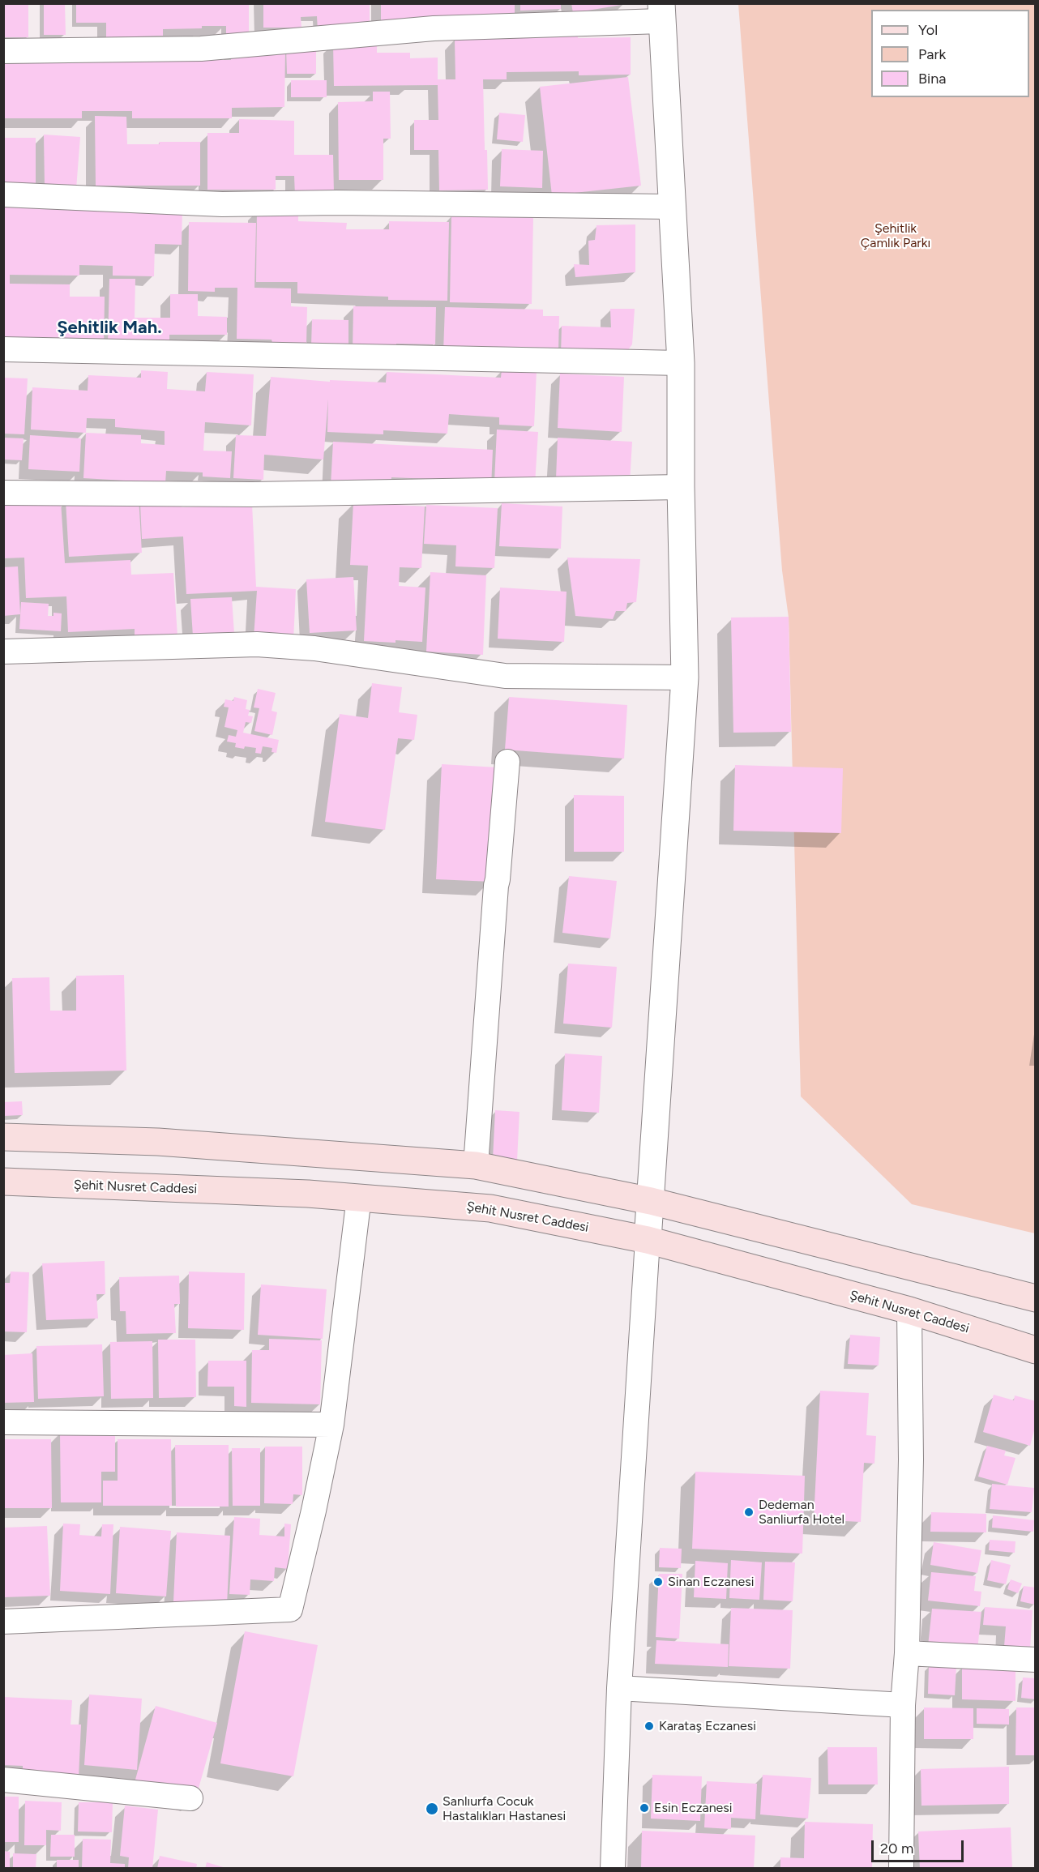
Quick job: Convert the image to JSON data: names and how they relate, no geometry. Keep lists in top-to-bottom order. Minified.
{"streets":{"main road":["Şehit Nusret Caddesi"]},"districts":["Şehitlik Mah."],"parks":["Şehitlik Çamlık Parkı"],"places":["Dedeman Sanliurfa Hotel","Sinan Eczanesi","Karataş Eczanesi","Esin Eczanesi","Sanlıurfa Cocuk Hastalıkları Hastanesi"],"legend":["Yol","Park","Bina"],"scale_bar":"20 m"}
